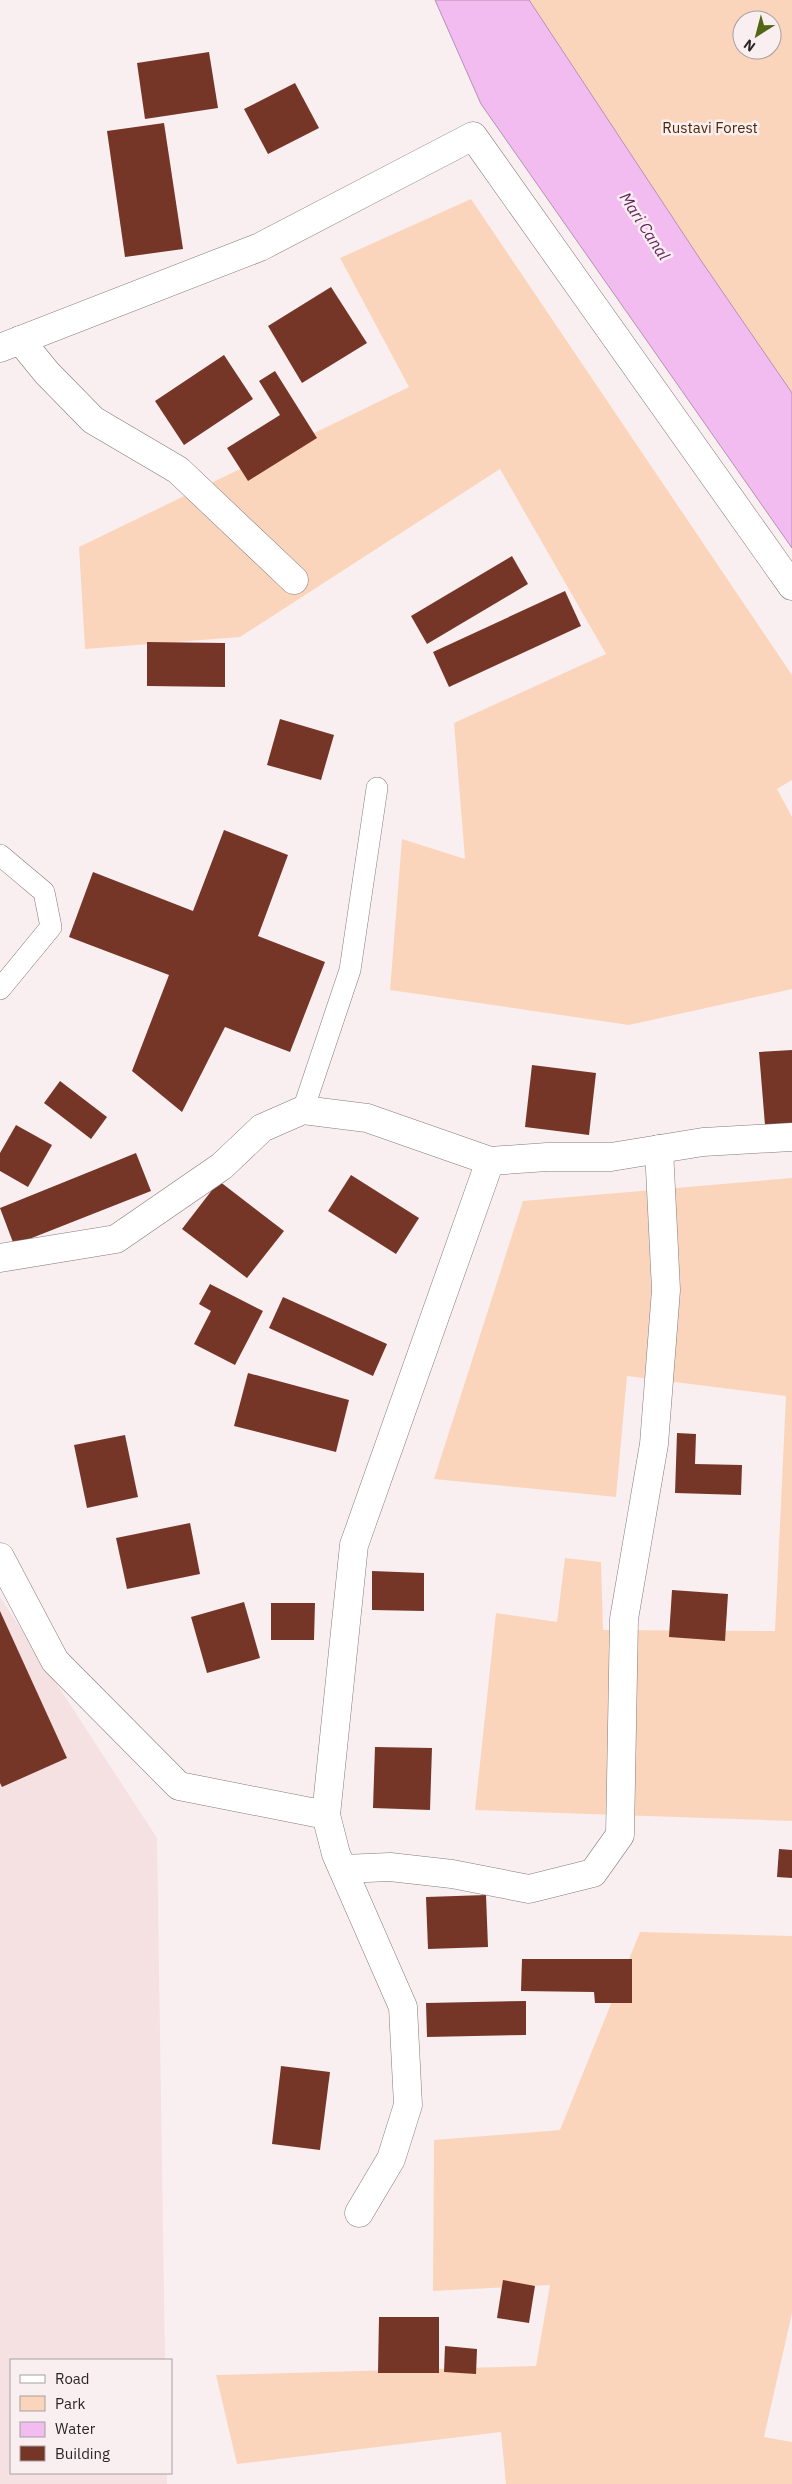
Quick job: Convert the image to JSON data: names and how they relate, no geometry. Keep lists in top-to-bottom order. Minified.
{"water":["Mari Canal"],"parks":["Rustavi Forest"],"legend":["Road","Park","Water","Building"],"north":"bottom left"}
